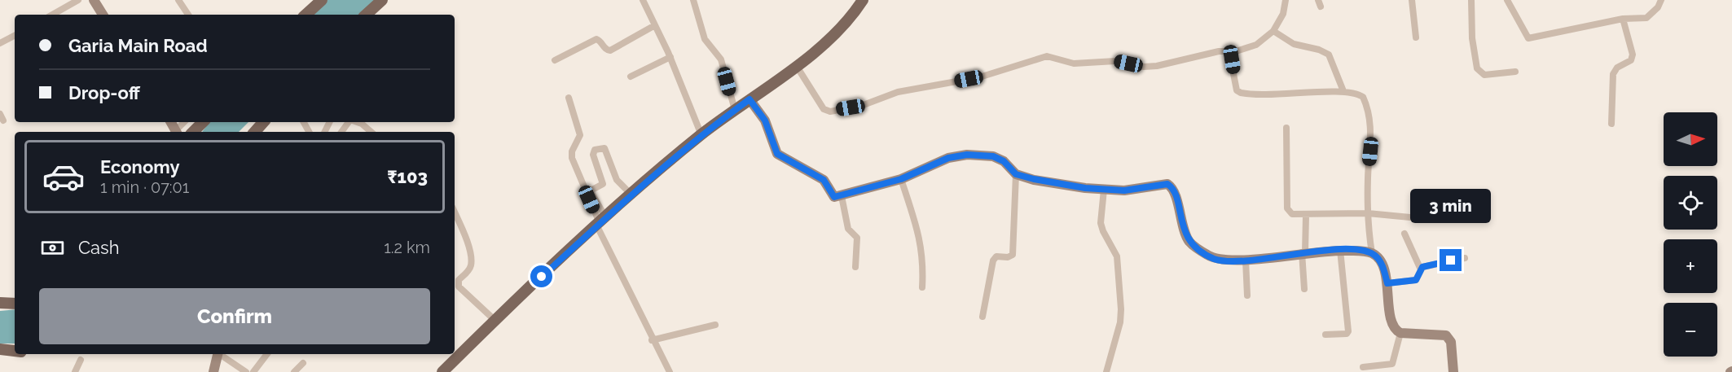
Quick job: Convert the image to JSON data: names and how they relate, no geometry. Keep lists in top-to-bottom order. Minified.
{"north":"right","page":{"banner":["Garia Main Road","Drop-off"],"map_buttons":["+","−"],"list":[{"name":"Economy","note":"1 min · 07:01","value":"₹103"}],"bubble":"3 min","pay":["Cash","1.2 km"],"buttons":"Confirm"}}
